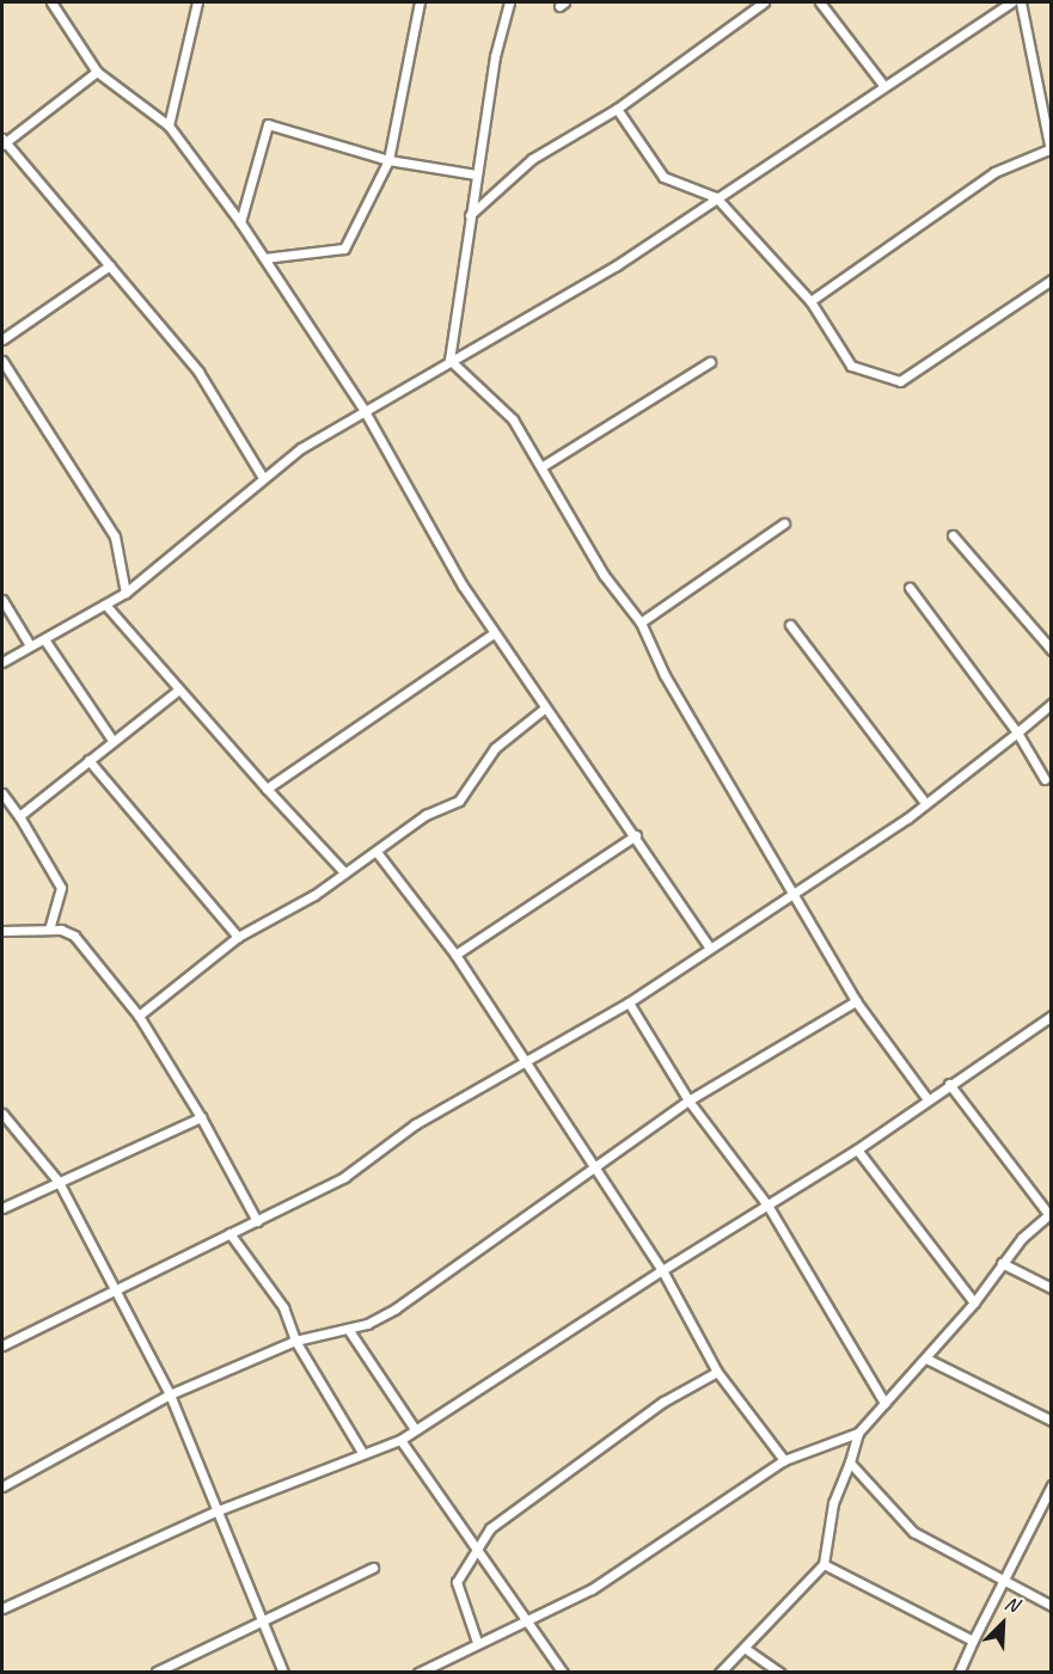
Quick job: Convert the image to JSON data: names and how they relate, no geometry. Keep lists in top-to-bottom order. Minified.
{"north":"top right"}
